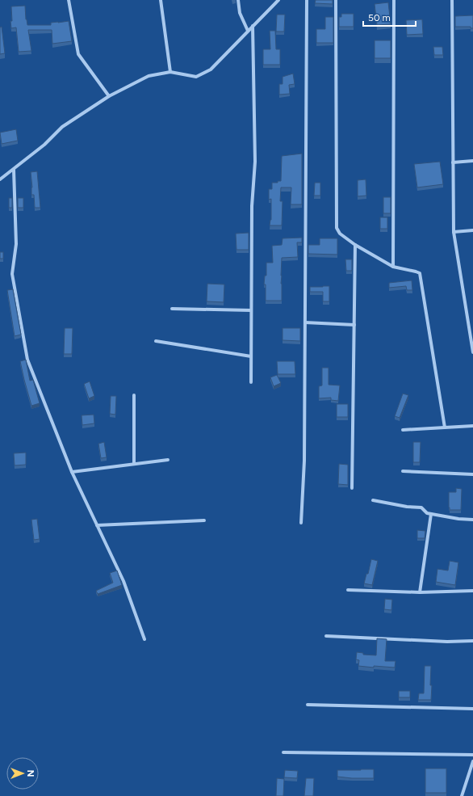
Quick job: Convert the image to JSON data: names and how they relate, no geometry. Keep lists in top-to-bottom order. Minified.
{"scale_bar":"50 m","north":"right"}
